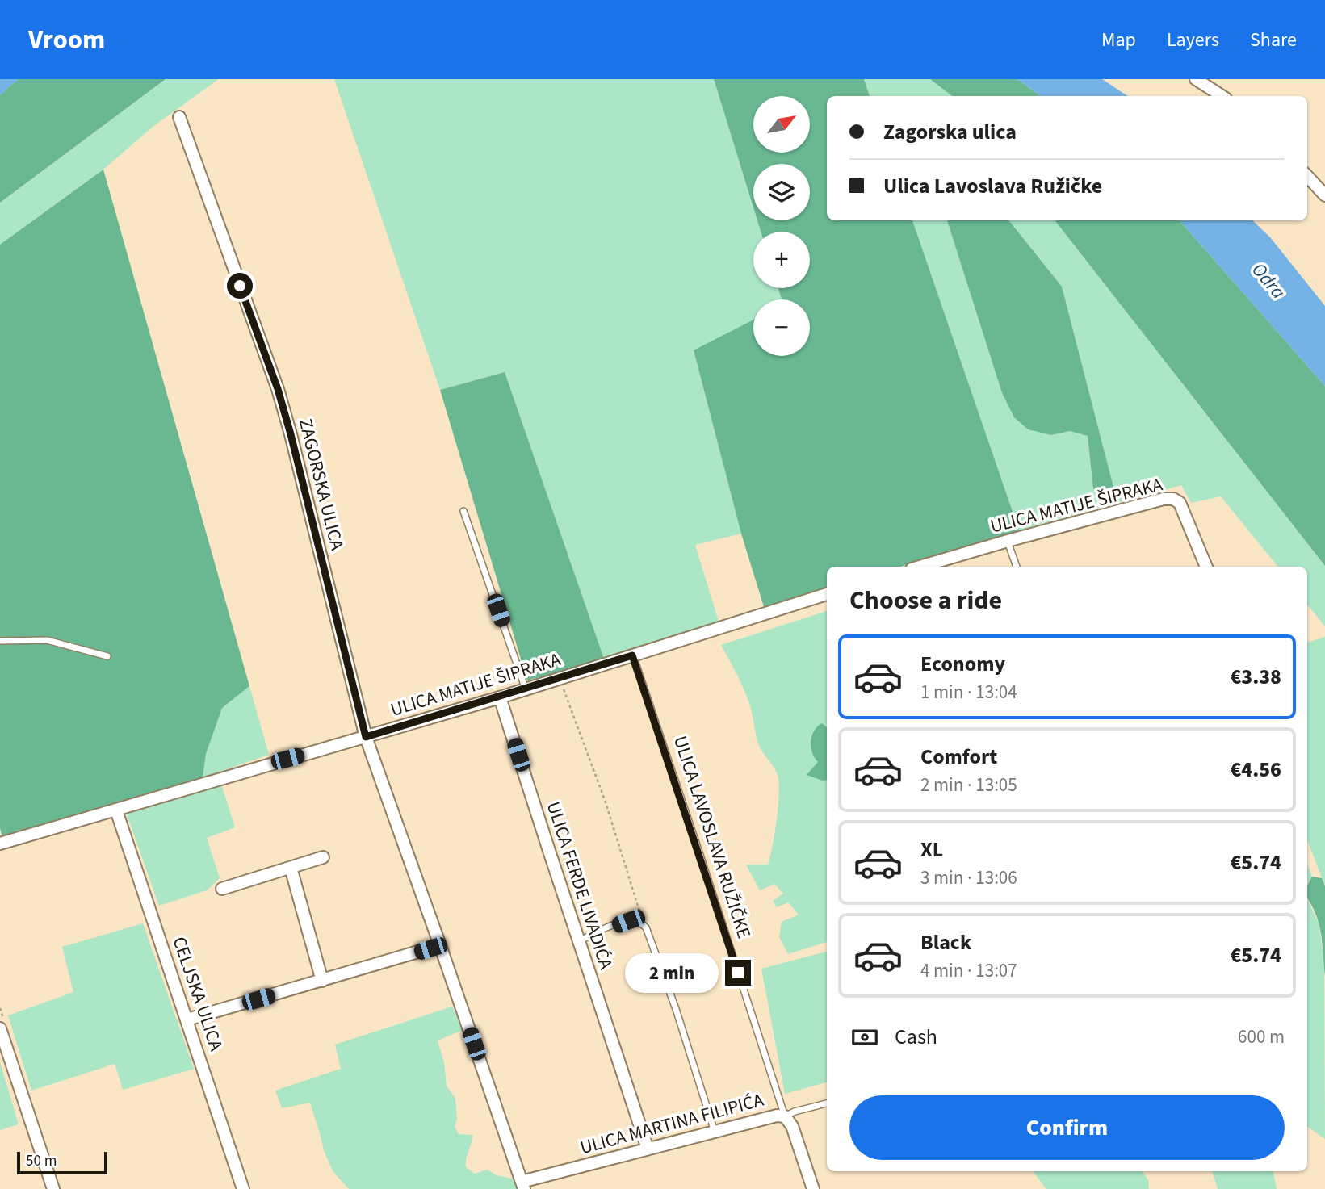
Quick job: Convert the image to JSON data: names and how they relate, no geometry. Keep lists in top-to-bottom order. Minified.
{"streets":{"street":["ZAGORSKA ULICA","ULICA MATIJE ŠIPRAKA","ULICA LAVOSLAVA RUŽIČKE","ULICA FERDE LIVADIĆA","CELJSKA ULICA","ULICA MARTINA FILIPIĆA"]},"crossings":[["ZAGORSKA ULICA","ULICA MATIJE ŠIPRAKA"],["ZAGORSKA ULICA","ULICA MARTINA FILIPIĆA"],["ULICA MATIJE ŠIPRAKA","ULICA LAVOSLAVA RUŽIČKE"],["ULICA MATIJE ŠIPRAKA","ULICA FERDE LIVADIĆA"],["ULICA MATIJE ŠIPRAKA","CELJSKA ULICA"],["ULICA LAVOSLAVA RUŽIČKE","ULICA MARTINA FILIPIĆA"],["ULICA FERDE LIVADIĆA","ULICA MARTINA FILIPIĆA"]],"water":["Odra"],"scale_bar":"50 m","north":"top right","page":{"header":"Vroom","nav":["Map","Layers","Share"],"map_buttons":["+","−"],"banner":["Zagorska ulica","Ulica Lavoslava Ružičke"],"heading":"Choose a ride","list":[{"name":"Economy","note":"1 min · 13:04","value":"€3.38"},{"name":"Comfort","note":"2 min · 13:05","value":"€4.56"},{"name":"XL","note":"3 min · 13:06","value":"€5.74"},{"name":"Black","note":"4 min · 13:07","value":"€5.74"}],"bubble":"2 min","pay":["Cash","600 m"],"buttons":"Confirm","scale":"50 m"}}
